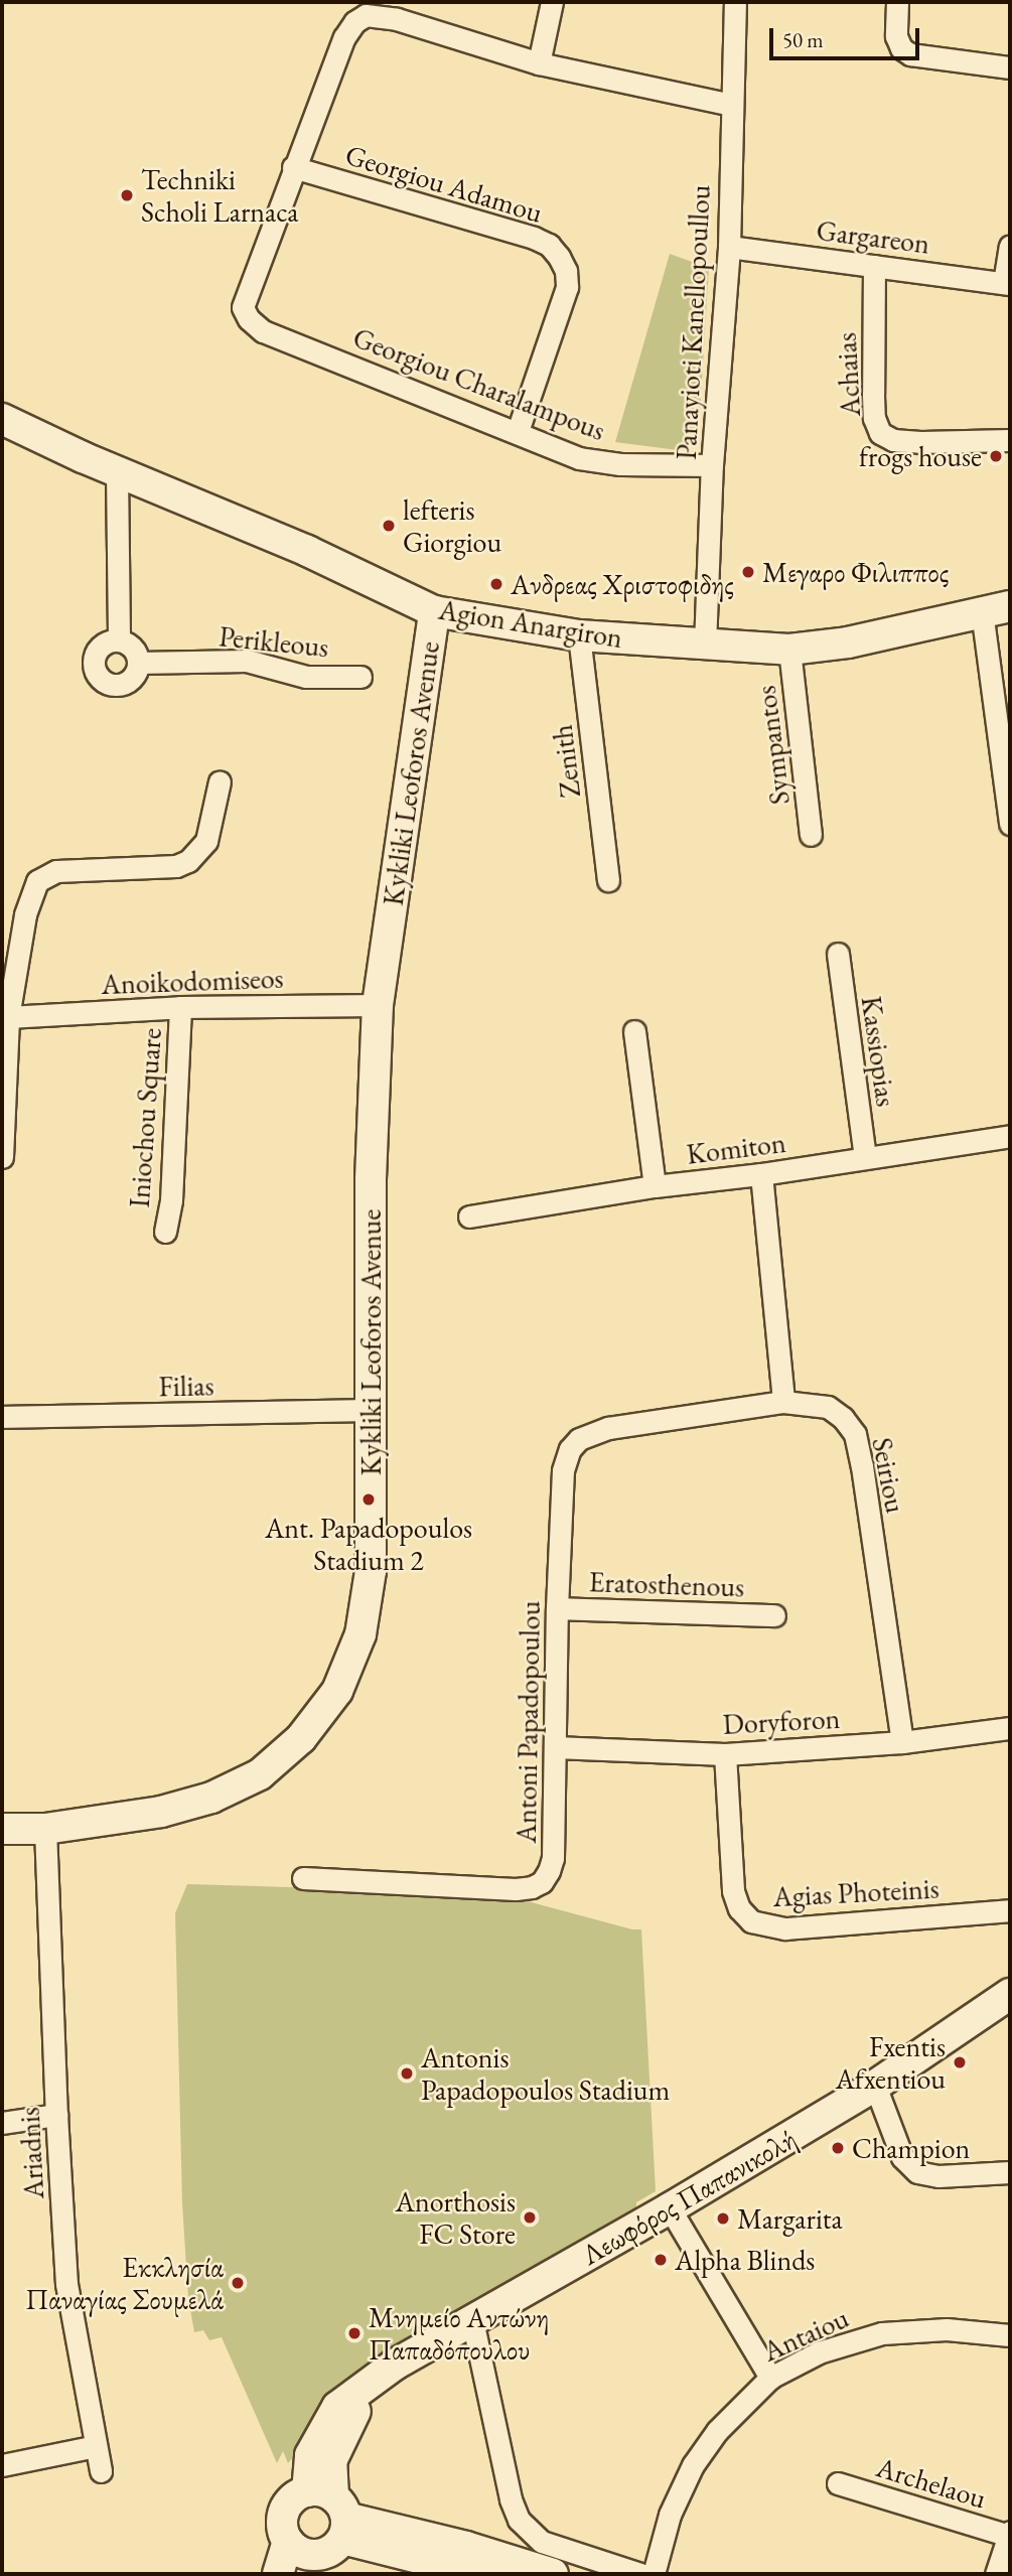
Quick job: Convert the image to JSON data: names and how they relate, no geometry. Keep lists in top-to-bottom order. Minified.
{"streets":{"street":["Georgiou Adamou","Gargareon","Panayioti Kanellopoullou","Achaias","Georgiou Charalampous","Agion Anargiron","Perikleous","Sympantos","Zenith","Kykliki Leoforos Avenue","Anoikodomiseos","Kassiopias","Iniochou Square","Komiton","Filias","Seiriou","Eratosthenous","Doryforon","Antoni Papadopoulou","Agias Photeinis","Ariadnis","Λεωφόρος Παπανικολή","Antaiou","Archelaou"]},"crossings":[["Georgiou Adamou","Georgiou Charalampous"],["Gargareon","Panayioti Kanellopoullou"],["Gargareon","Achaias"],["Panayioti Kanellopoullou","Georgiou Charalampous"],["Panayioti Kanellopoullou","Agion Anargiron"],["Agion Anargiron","Sympantos"],["Agion Anargiron","Zenith"],["Agion Anargiron","Kykliki Leoforos Avenue"],["Kykliki Leoforos Avenue","Anoikodomiseos"],["Kykliki Leoforos Avenue","Filias"],["Kykliki Leoforos Avenue","Ariadnis"],["Anoikodomiseos","Iniochou Square"],["Kassiopias","Komiton"],["Seiriou","Doryforon"],["Seiriou","Antoni Papadopoulou"],["Eratosthenous","Antoni Papadopoulou"],["Doryforon","Antoni Papadopoulou"],["Doryforon","Agias Photeinis"]],"places":["Techniki Scholi Larnaca","frogs house","lefteris Giorgiou","Μεγαρο Φιλιππος","Ανδρεας Χριστοφιδης","Ant. Papadopoulos Stadium 2","Fxentis Afxentiou","Antonis Papadopoulos Stadium","Champion","Anorthosis FC Store","Margarita","Alpha Blinds","Εκκλησία Παναγίας Σουμελά","Μνημείο Αντώνη Παπαδόπουλου"],"scale_bar":"50 m"}
